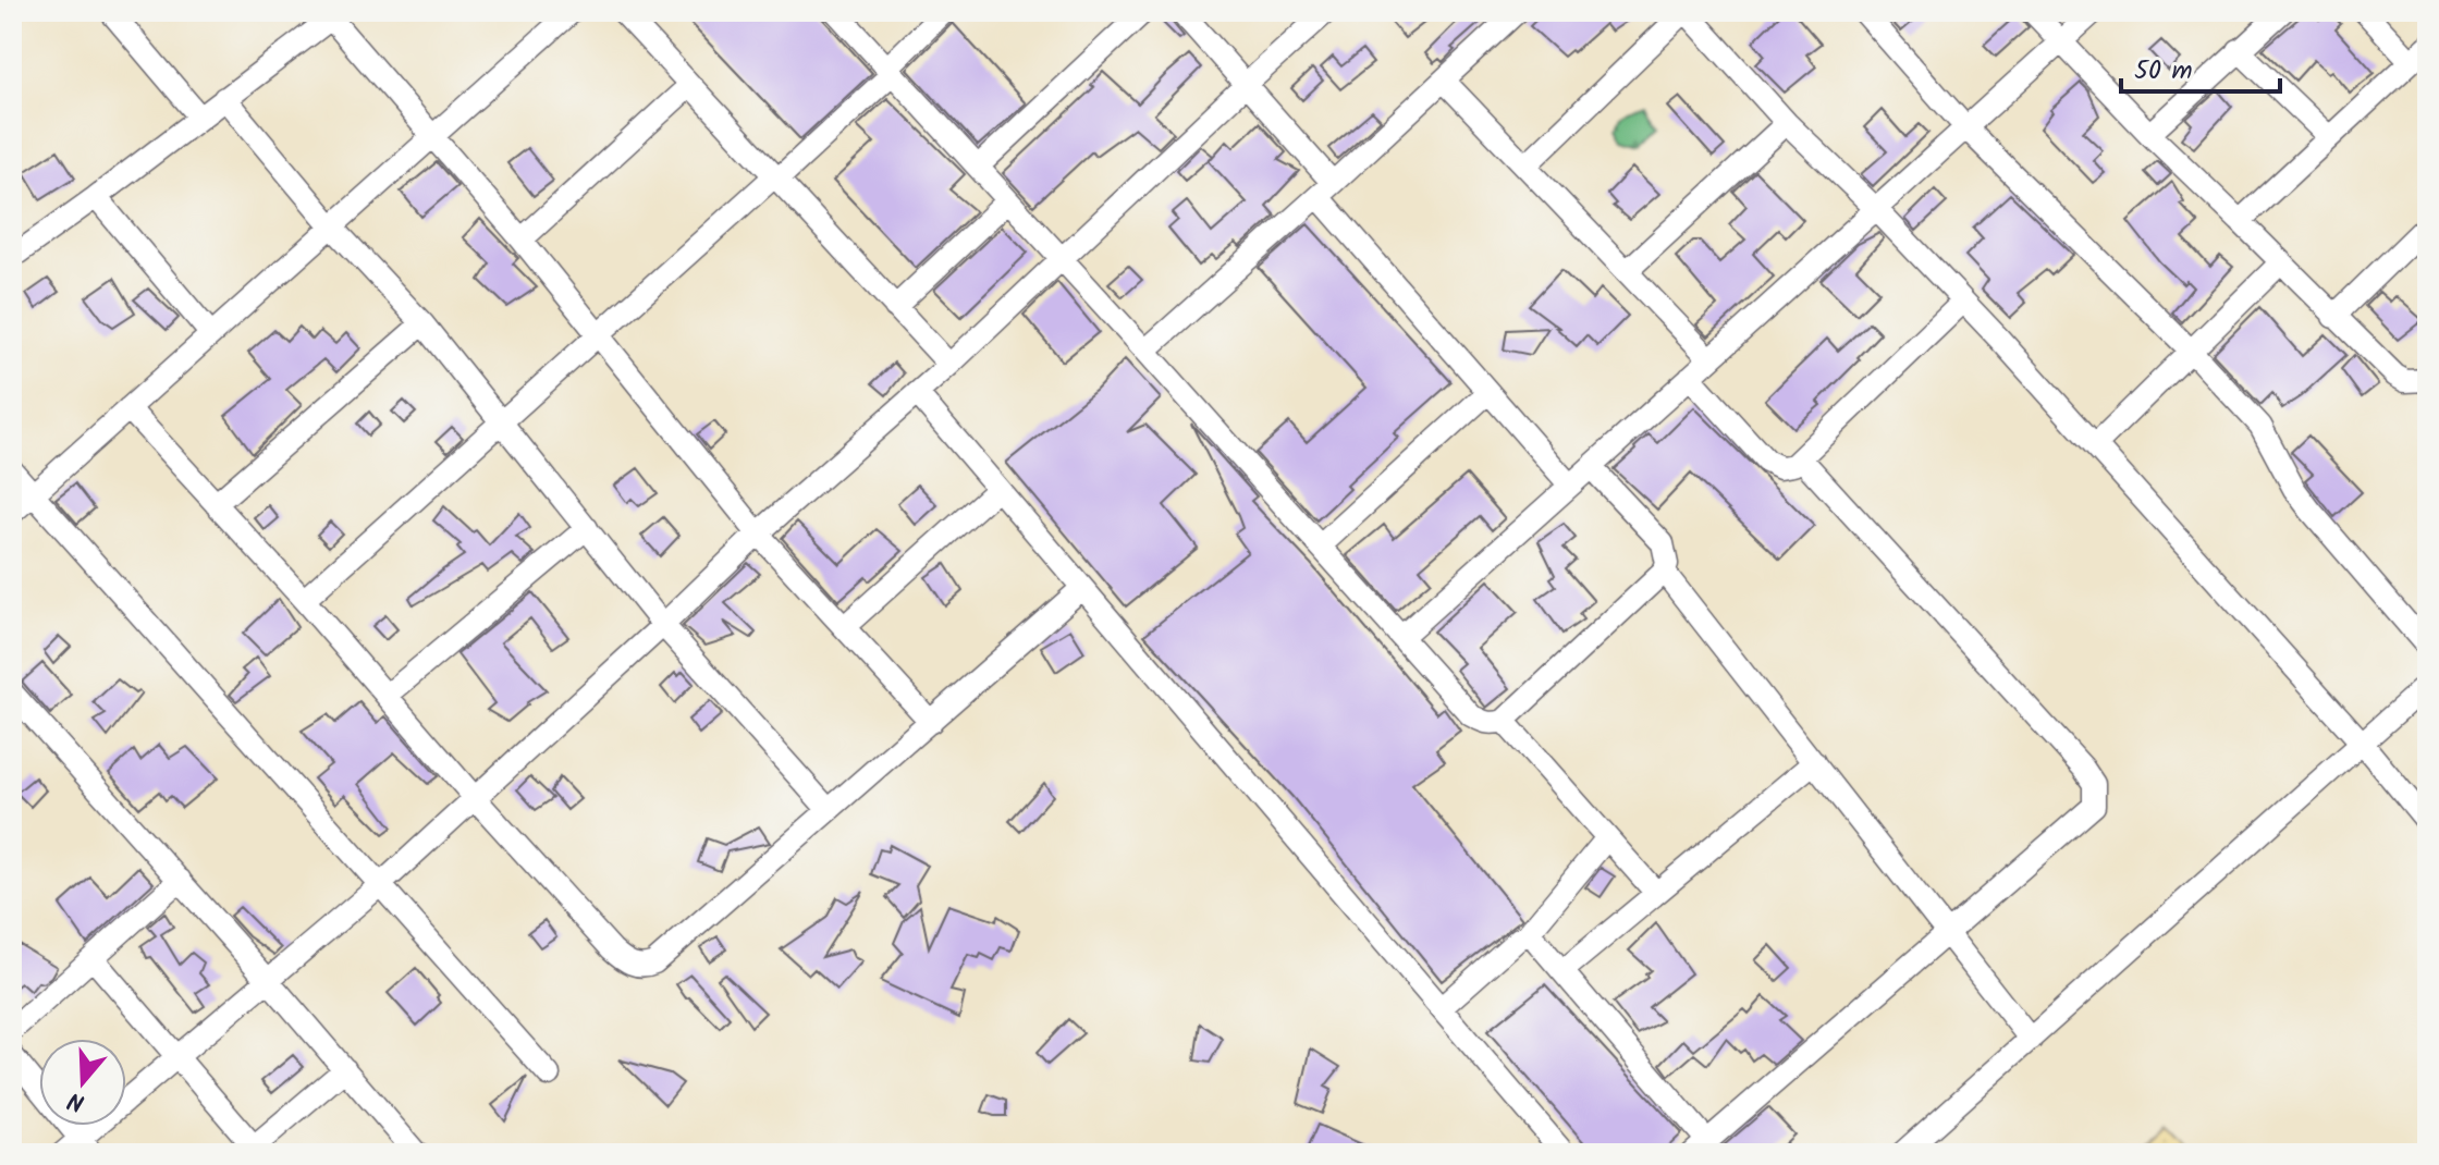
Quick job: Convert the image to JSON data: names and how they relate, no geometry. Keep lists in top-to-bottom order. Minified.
{"scale_bar":"50 m","north":"bottom"}
